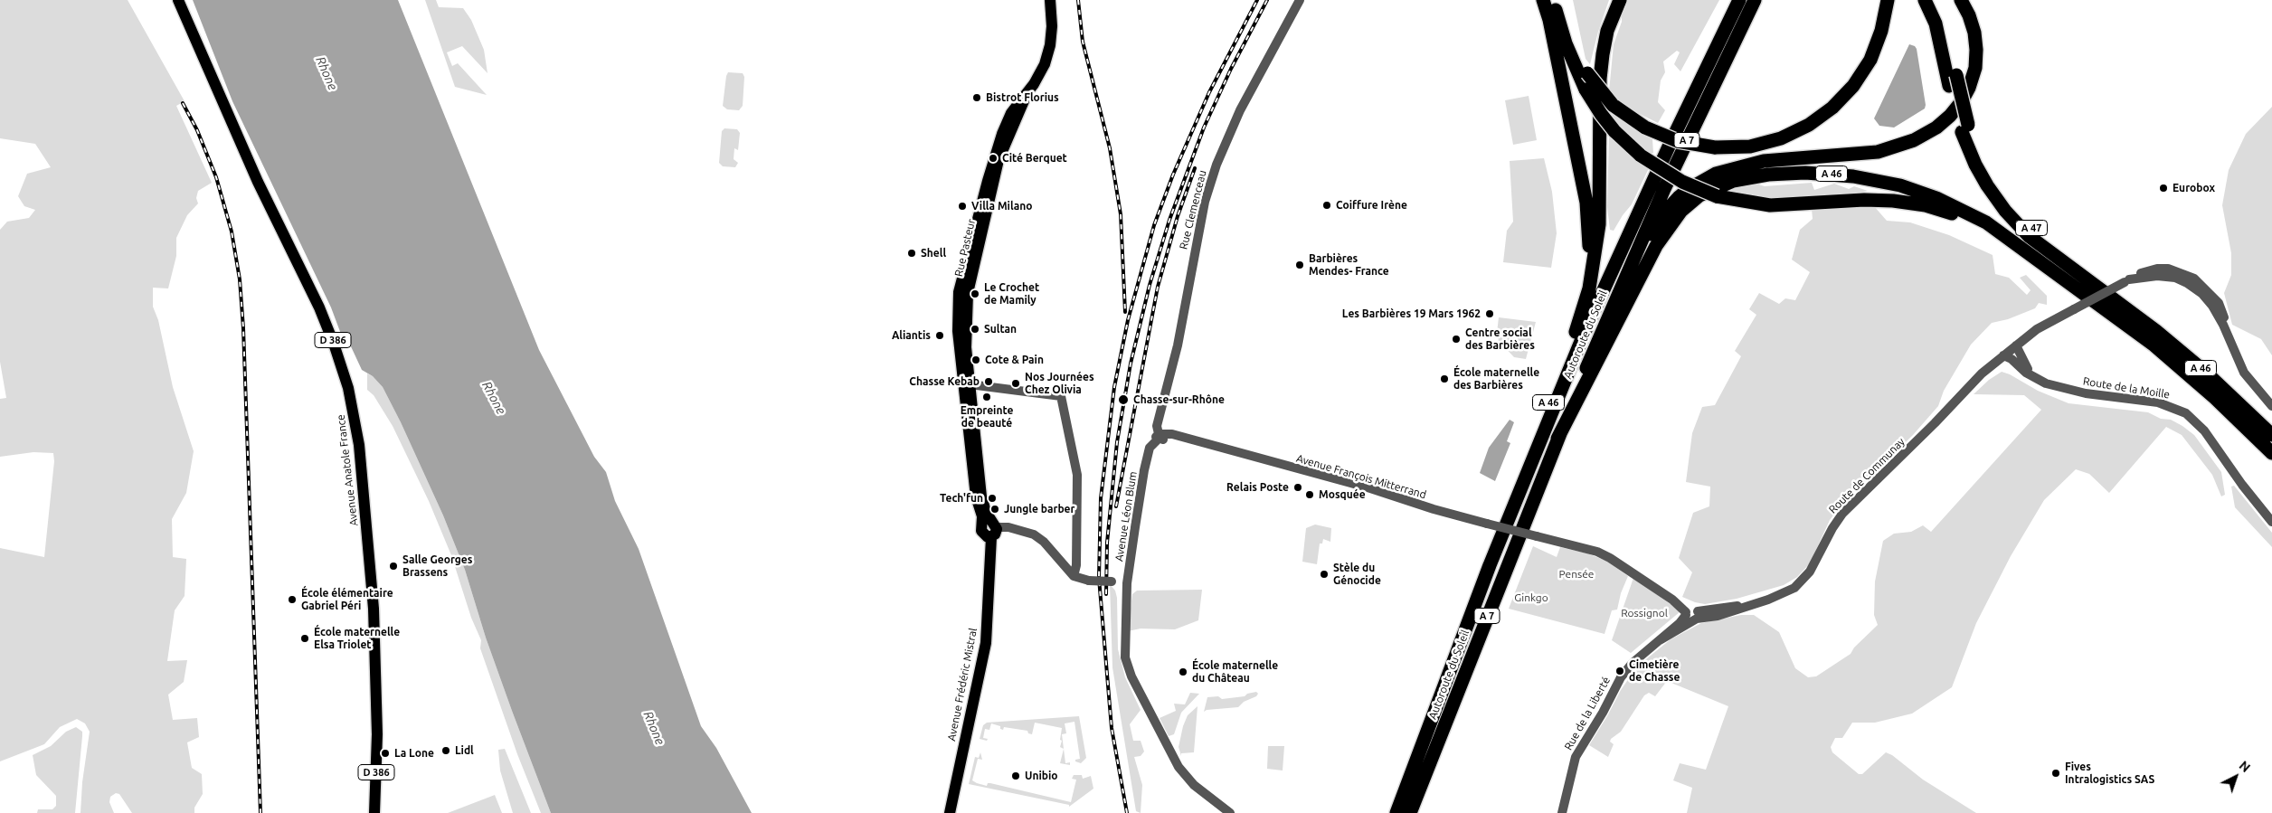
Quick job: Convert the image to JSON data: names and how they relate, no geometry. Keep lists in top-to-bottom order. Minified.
{"streets":{"highway":["A 7","A 46","Autoroute du Soleil"],"main road":["Rue Pasteur","D 386","Avenue Anatole France","Avenue Frédéric Mistral"],"street":["Rue Clemenceau","Route de la Moille","Route de Communay","Avenue François Mitterrand","Avenue Léon Blum","Rue de la Liberté"]},"crossings":[["A 46","Autoroute du Soleil"],["Rue Clemenceau","Avenue François Mitterrand"],["Rue Clemenceau","Avenue Léon Blum"],["Route de la Moille","Route de Communay"],["Route de Communay","Avenue François Mitterrand"],["Route de Communay","Rue de la Liberté"],["Avenue François Mitterrand","Avenue Léon Blum"],["Avenue François Mitterrand","Rue de la Liberté"]],"water":["Rhone"],"parks":["Pensée","Ginkgo","Rossignol"],"places":["Bistrot Florius","Cité Berquet","Eurobox","Coiffure Irène","Villa Milano","Shell","Barbières Mendes- France","Le Crochet de Mamily","Les Barbières 19 Mars 1962","Sultan","Aliantis","Centre social des Barbières","Cote & Pain","École maternelle des Barbières","Chasse Kebab","Nos Journées Chez Olivia","Empreinte de beauté","Chasse-sur-Rhône","Relais Poste","Mosquée","Tech'fun","Jungle barber","Salle Georges Brassens","Stèle du Génocide","École élémentaire Gabriel Péri","École maternelle Elsa Triolet","Cimetière de Chasse","École maternelle du Château","Lidl","La Lone","Fives Intralogistics SAS","Unibio"],"north":"top right"}
